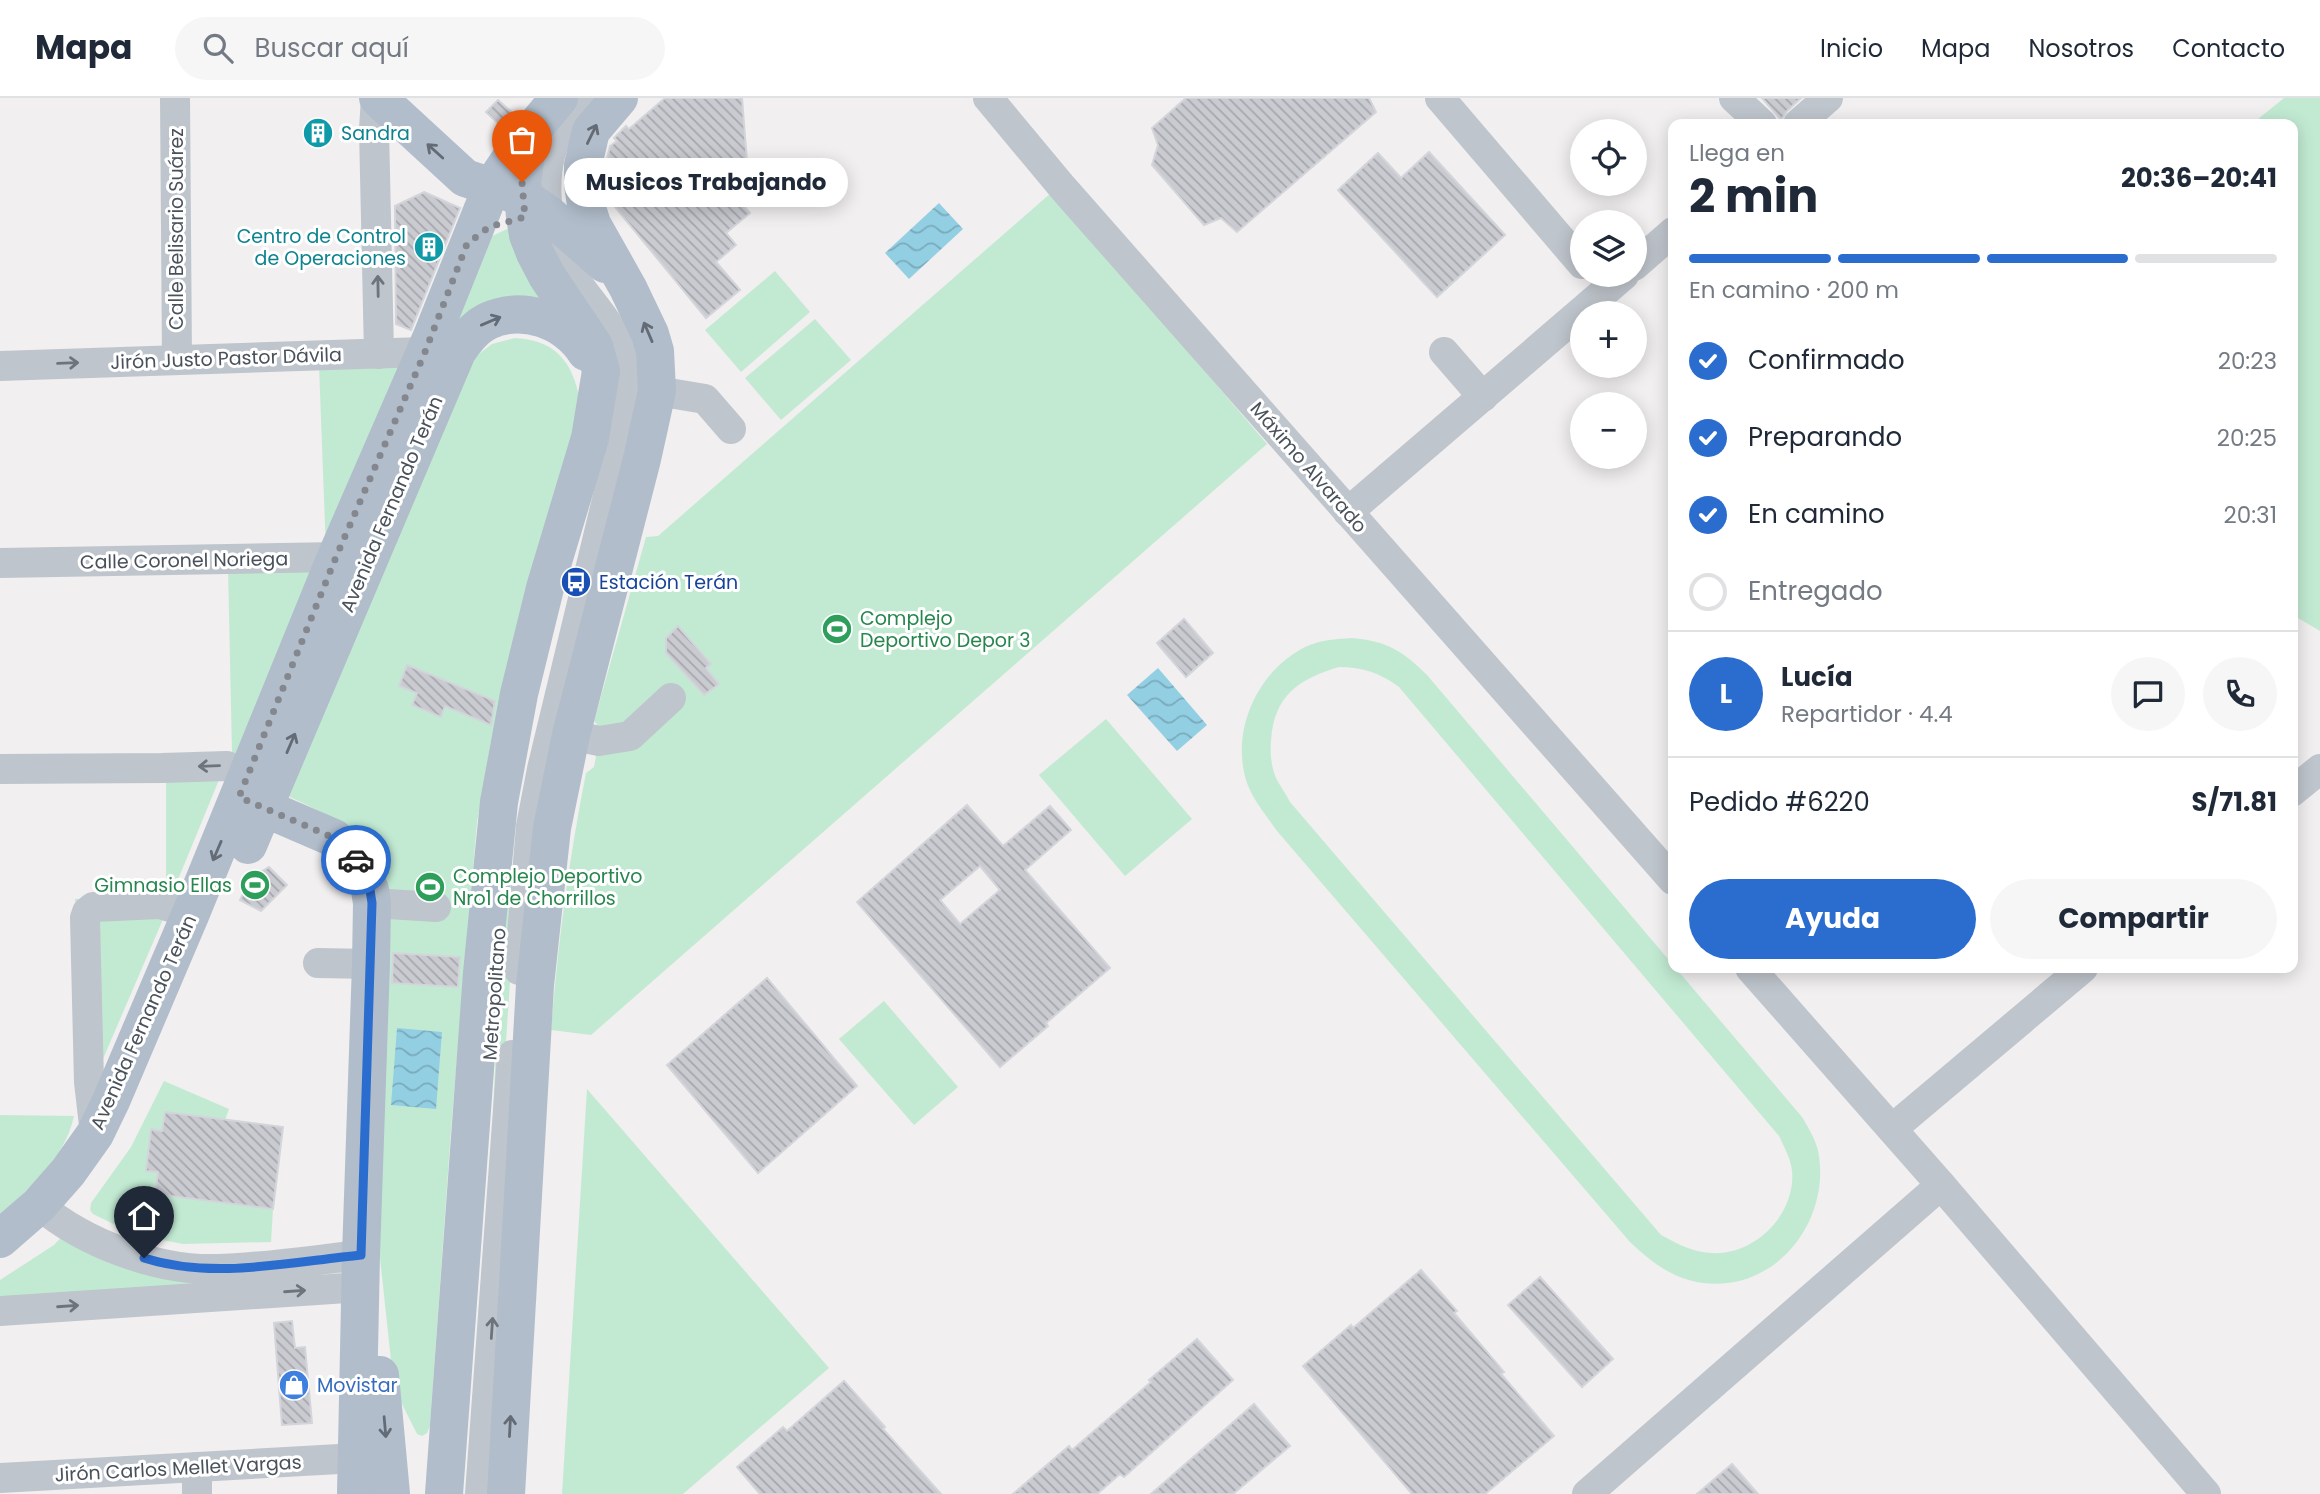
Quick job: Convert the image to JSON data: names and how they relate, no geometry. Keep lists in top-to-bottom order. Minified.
{"streets":{"main road":["Avenida Fernando Terán"],"street":["Calle Belisario Suárez","Jirón Justo Pastor Dávila","Máximo Alvarado","Calle Coronel Noriega","Metropolitano","Jirón Carlos Mellet Vargas"]},"crossings":[["Calle Belisario Suárez","Jirón Justo Pastor Dávila"],["Jirón Justo Pastor Dávila","Avenida Fernando Terán"],["Avenida Fernando Terán","Calle Coronel Noriega"],["Avenida Fernando Terán","Metropolitano"]],"one_way":["Jirón Justo Pastor Dávila"],"places":{"building":["Sandra","Centro de Control de Operaciones"],"other":["Musicos Trabajando"],"bus stop":["Estación Terán"],"sports":["Complejo Deportivo Depor 3","Gimnasio Ellas","Complejo Deportivo Nro1 de Chorrillos"],"shop":["Movistar"]},"page":{"header":"Mapa","search":"Buscar aquí","nav":["Inicio","Mapa","Nosotros","Contacto"],"map_buttons":["+","−"],"heading":["2 min","Llega en","20:36–20:41"],"panel":["Lucía","Repartidor · 4.4","Pedido #6220","S/71.81"],"bubble":"Musicos Trabajando","bar":"En camino · 200 m","list":[["Confirmado","20:23"],["Preparando","20:25"],["En camino","20:31"],"Entregado"],"round":"L","buttons":["Ayuda","Compartir"]}}
